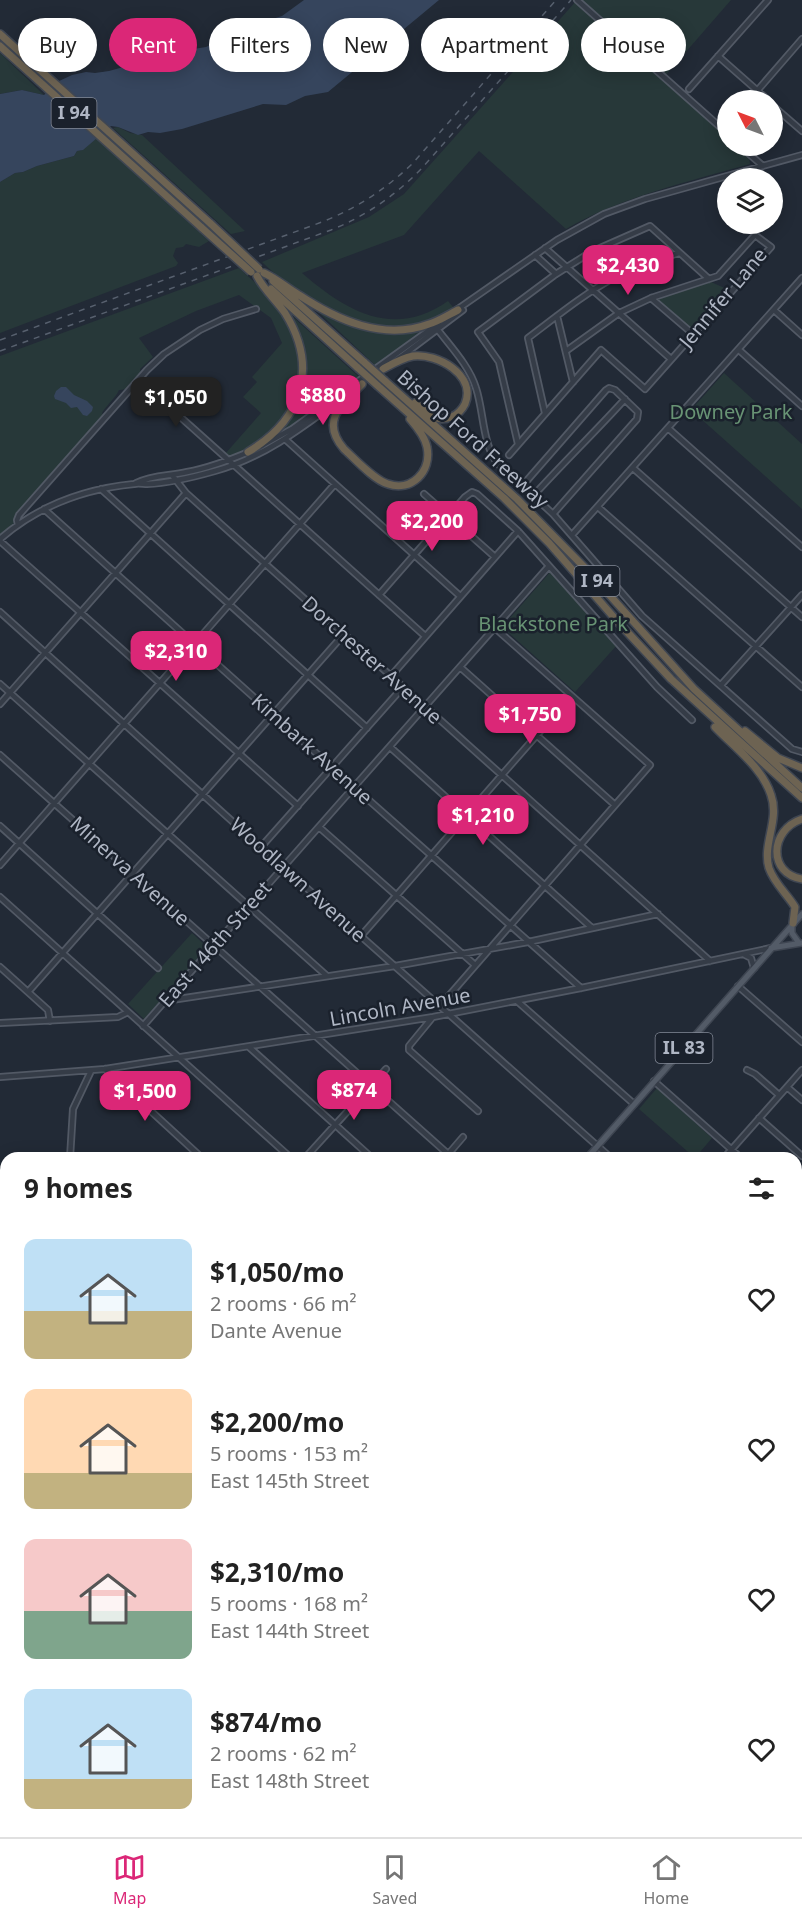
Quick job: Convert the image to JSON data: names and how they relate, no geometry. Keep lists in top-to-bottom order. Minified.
{"streets":{"highway":["I 94","Bishop Ford Freeway"],"main road":["Lincoln Avenue","IL 83"],"street":["Jennifer Lane","Dorchester Avenue","Kimbark Avenue","Minerva Avenue","Woodlawn Avenue","East 146th Street"]},"crossings":[["Dorchester Avenue","East 146th Street"],["Dorchester Avenue","Lincoln Avenue"],["Kimbark Avenue","East 146th Street"],["Kimbark Avenue","Lincoln Avenue"],["Minerva Avenue","East 146th Street"],["Minerva Avenue","Lincoln Avenue"],["Woodlawn Avenue","East 146th Street"],["Woodlawn Avenue","Lincoln Avenue"],["Woodlawn Avenue","IL 83"],["Lincoln Avenue","IL 83"]],"parks":["Downey Park","Blackstone Park"],"north":"top left","page":{"chip":["Buy","Rent","Filters","New","Apartment","House"],"price":["$2,430","$880","$1,050","$2,200","$2,310","$1,750","$1,210","$874","$1,500"],"heading":"9 homes","list":[{"name":"$1,050/mo","note":"2 rooms · 66 m² · Dante Avenue"},{"name":"$2,200/mo","note":"5 rooms · 153 m² · East 145th Street"},{"name":"$2,310/mo","note":"5 rooms · 168 m² · East 144th Street"},{"name":"$874/mo","note":"2 rooms · 62 m² · East 148th Street"}],"tabs":["Map","Saved","Home"]}}
